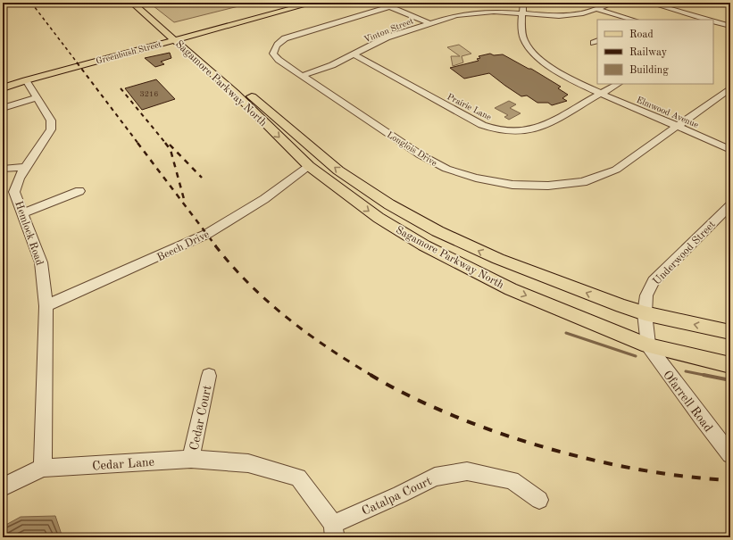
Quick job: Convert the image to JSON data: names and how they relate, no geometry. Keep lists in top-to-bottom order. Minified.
{"streets":{"main road":["Greenbush Street","Sagamore Parkway North"],"street":["Vinton Street","Prairie Lane","Elmwood Avenue","Longlois Drive","Hemlock Road","Beech Drive","Underwood Street","Ofarrell Road","Cedar Court","Cedar Lane","Catalpa Court"]},"crossings":[["Vinton Street","Prairie Lane"],["Vinton Street","Elmwood Avenue"],["Vinton Street","Longlois Drive"],["Greenbush Street","Sagamore Parkway North"],["Greenbush Street","Hemlock Road"],["Sagamore Parkway North","Beech Drive"],["Sagamore Parkway North","Underwood Street"],["Sagamore Parkway North","Ofarrell Road"],["Prairie Lane","Elmwood Avenue"],["Elmwood Avenue","Longlois Drive"],["Hemlock Road","Beech Drive"],["Hemlock Road","Cedar Lane"],["Underwood Street","Ofarrell Road"],["Cedar Court","Cedar Lane"],["Cedar Lane","Catalpa Court"]],"house_numbers":["3216"],"legend":["Road","Railway","Building"]}
